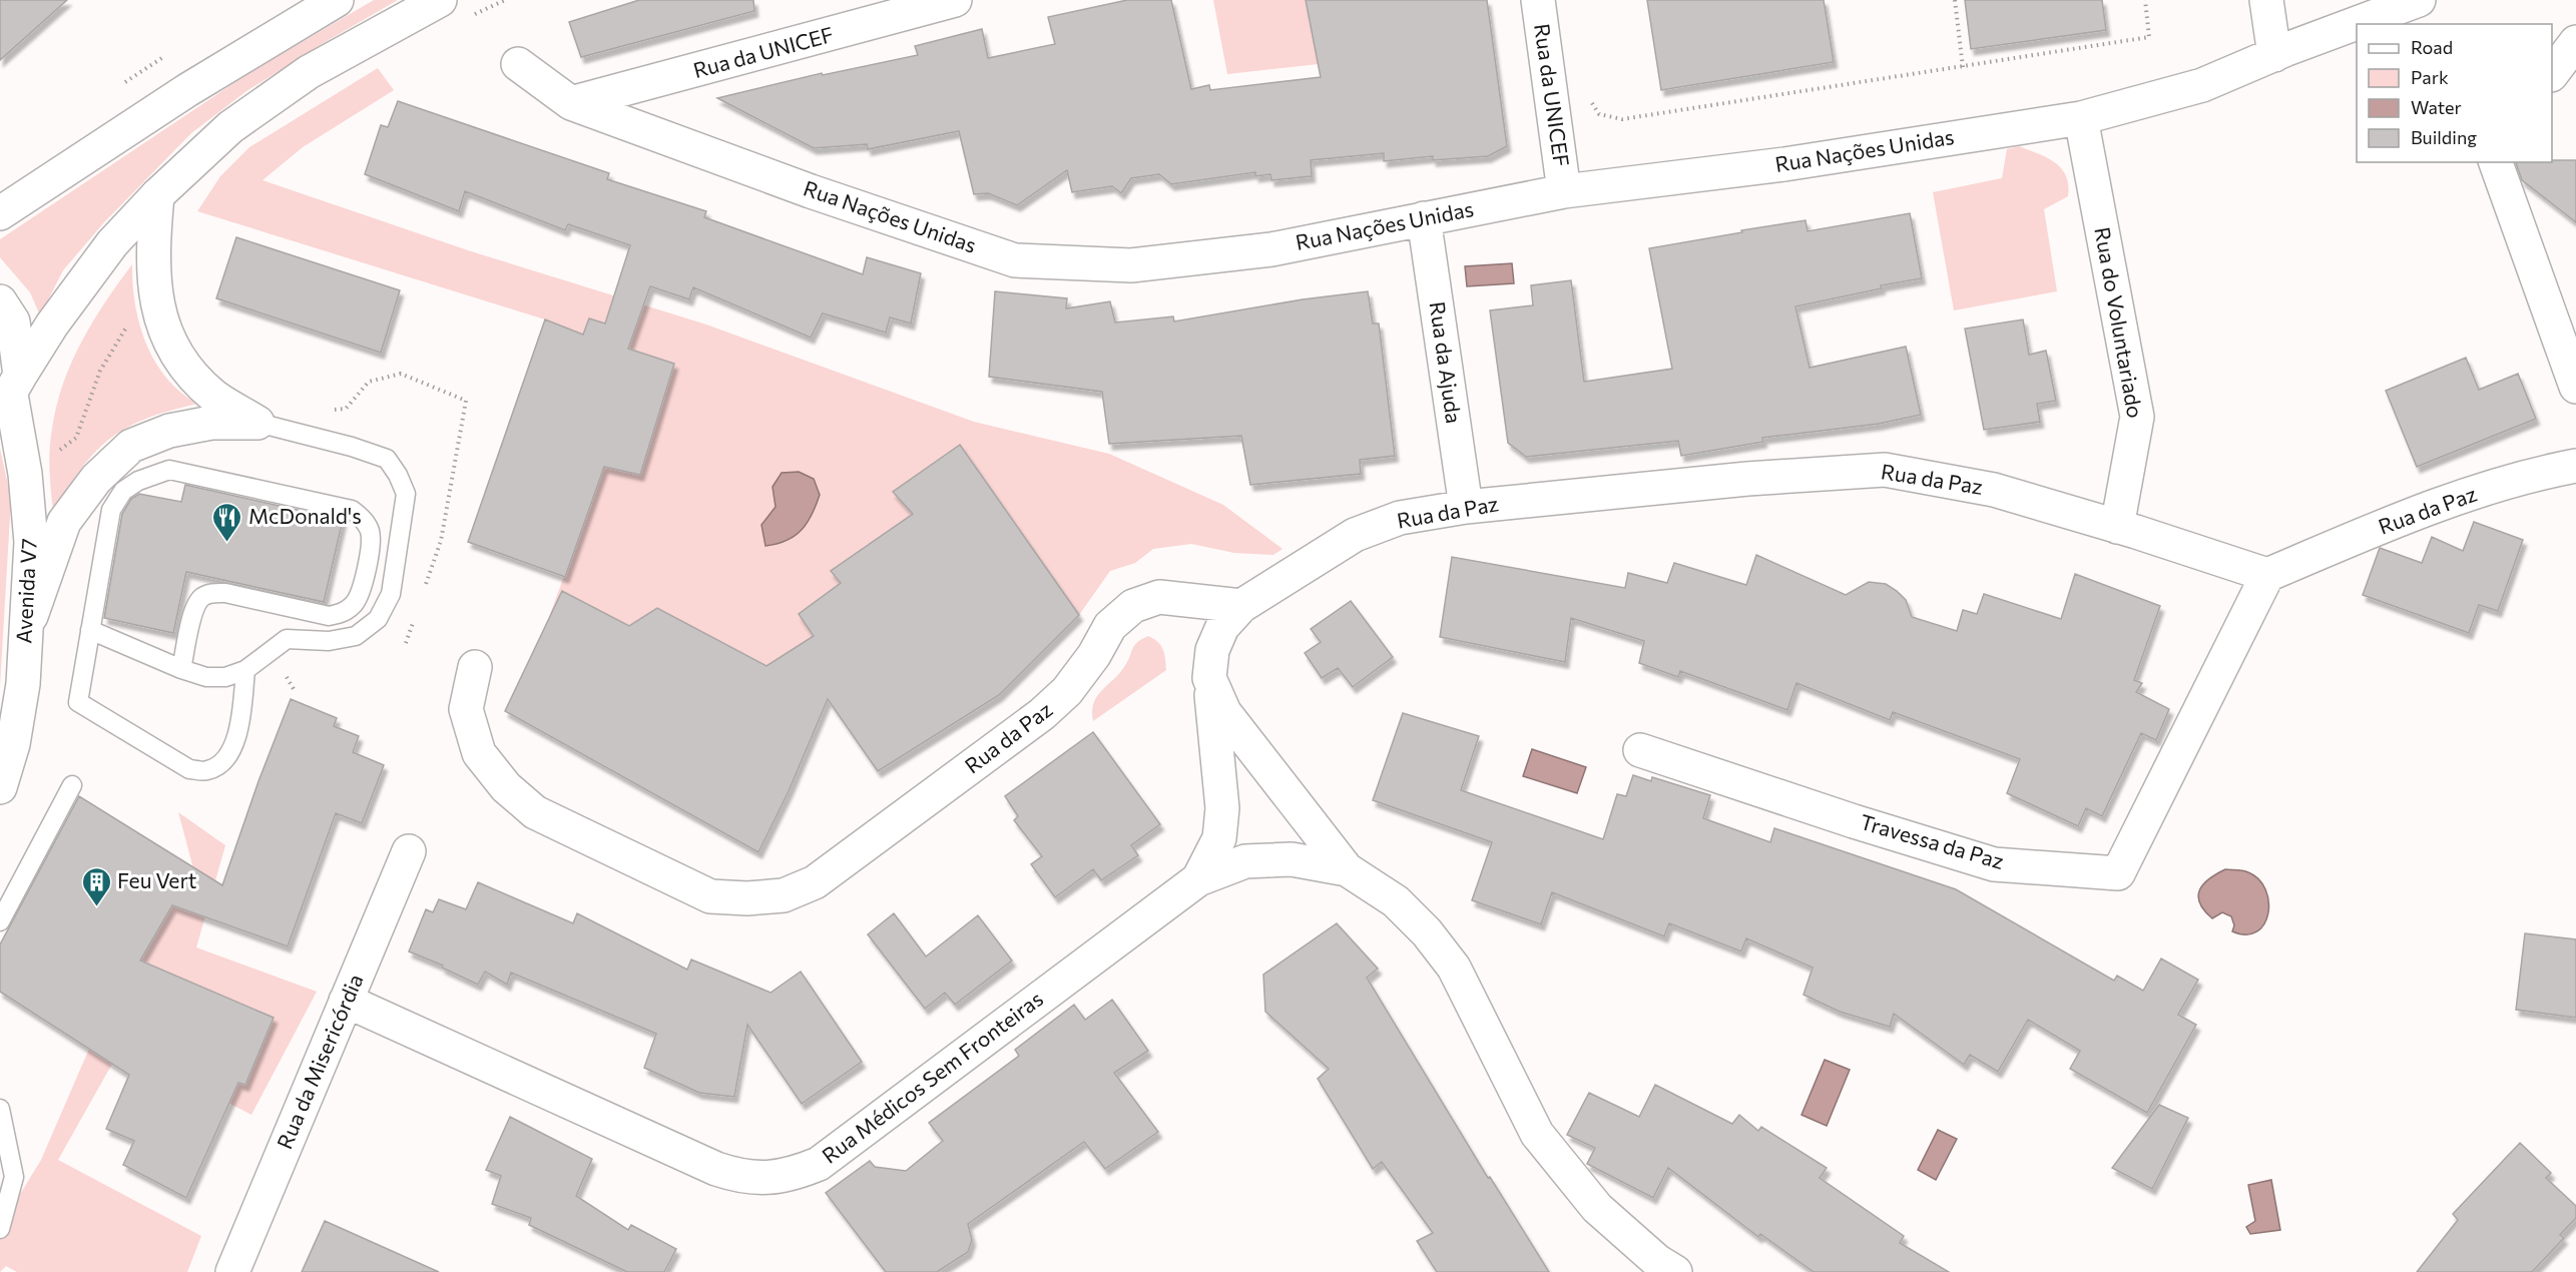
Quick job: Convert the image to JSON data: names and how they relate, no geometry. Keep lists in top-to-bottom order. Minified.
{"streets":{"street":["Rua da UNICEF","Rua Nações Unidas","Rua do Voluntariado","Rua da Ajuda","Rua da Paz","Avenida V7","Travessa da Paz","Rua da Misericórdia","Rua Médicos Sem Fronteiras"]},"crossings":[["Rua da UNICEF","Rua Nações Unidas"],["Rua Nações Unidas","Rua do Voluntariado"],["Rua Nações Unidas","Rua da Ajuda"],["Rua do Voluntariado","Rua da Paz"],["Rua da Ajuda","Rua da Paz"],["Rua da Paz","Travessa da Paz"],["Rua da Paz","Rua Médicos Sem Fronteiras"],["Rua da Misericórdia","Rua Médicos Sem Fronteiras"]],"places":{"restaurant":["McDonald's"],"building":["Feu Vert"]},"legend":["Road","Park","Water","Building"]}
